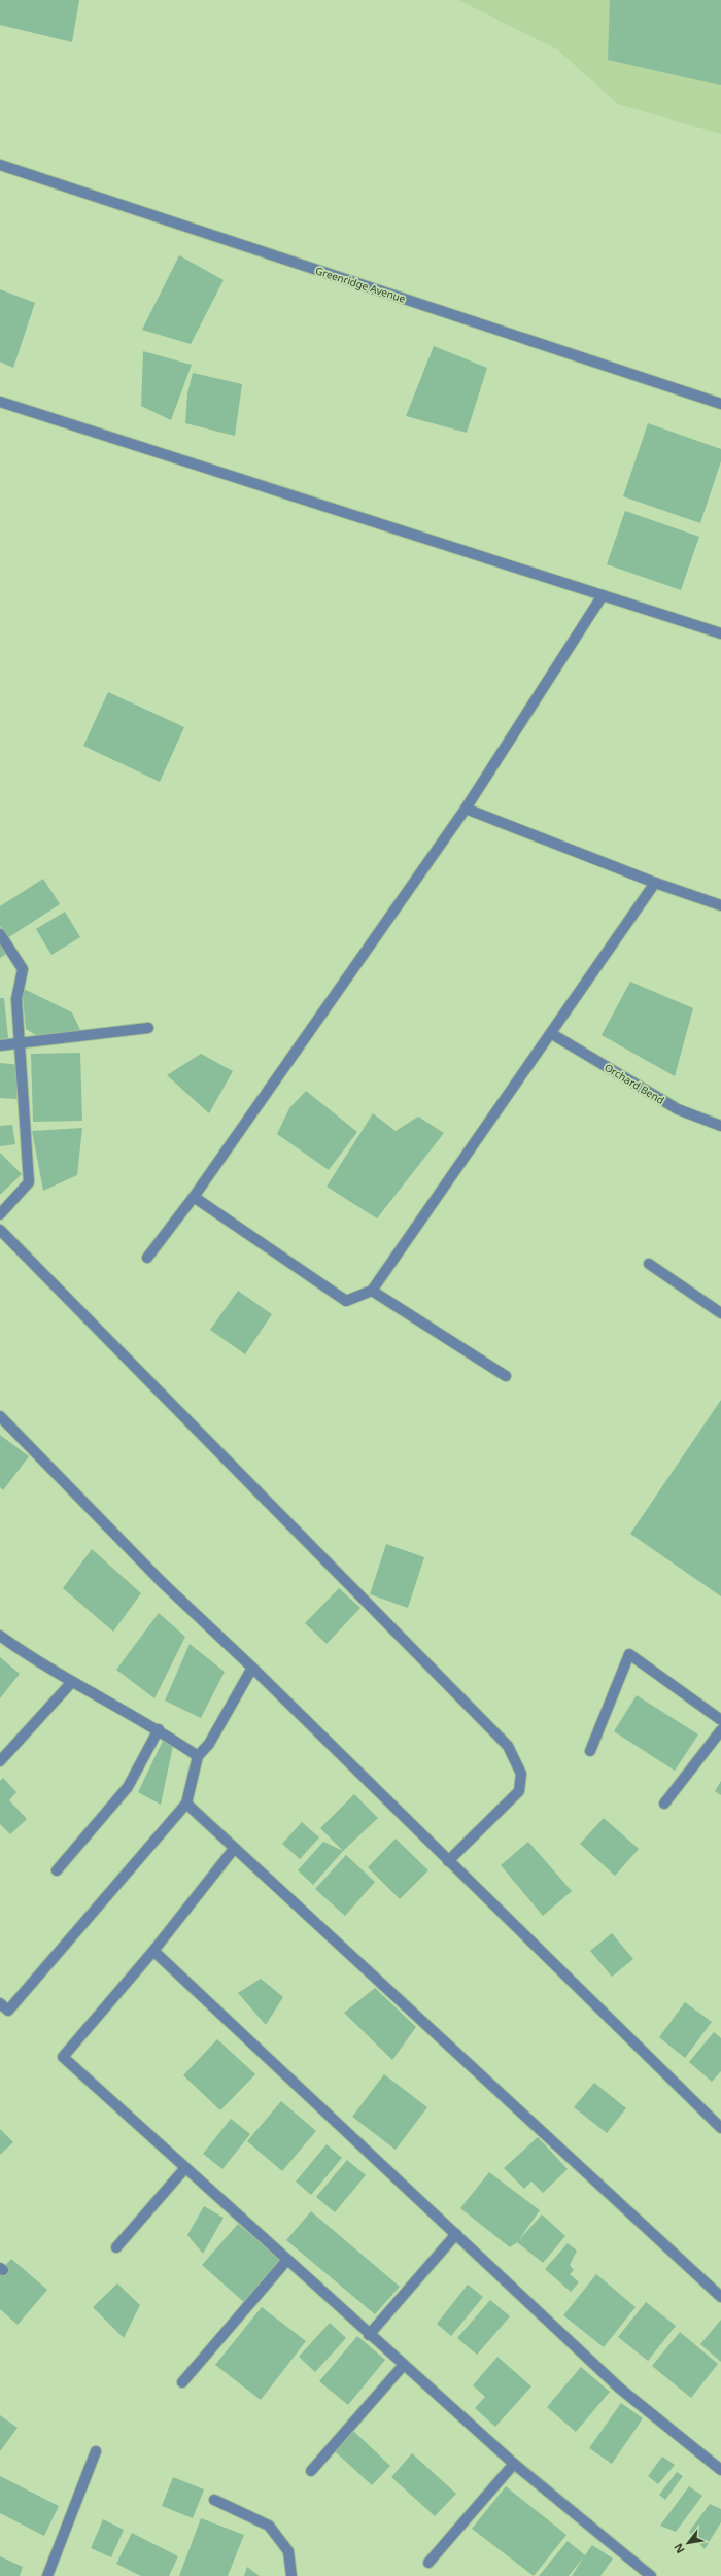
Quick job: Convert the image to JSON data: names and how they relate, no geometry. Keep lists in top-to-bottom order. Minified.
{"streets":{"street":["Greenridge Avenue","Orchard Bend"]},"north":"bottom left"}
